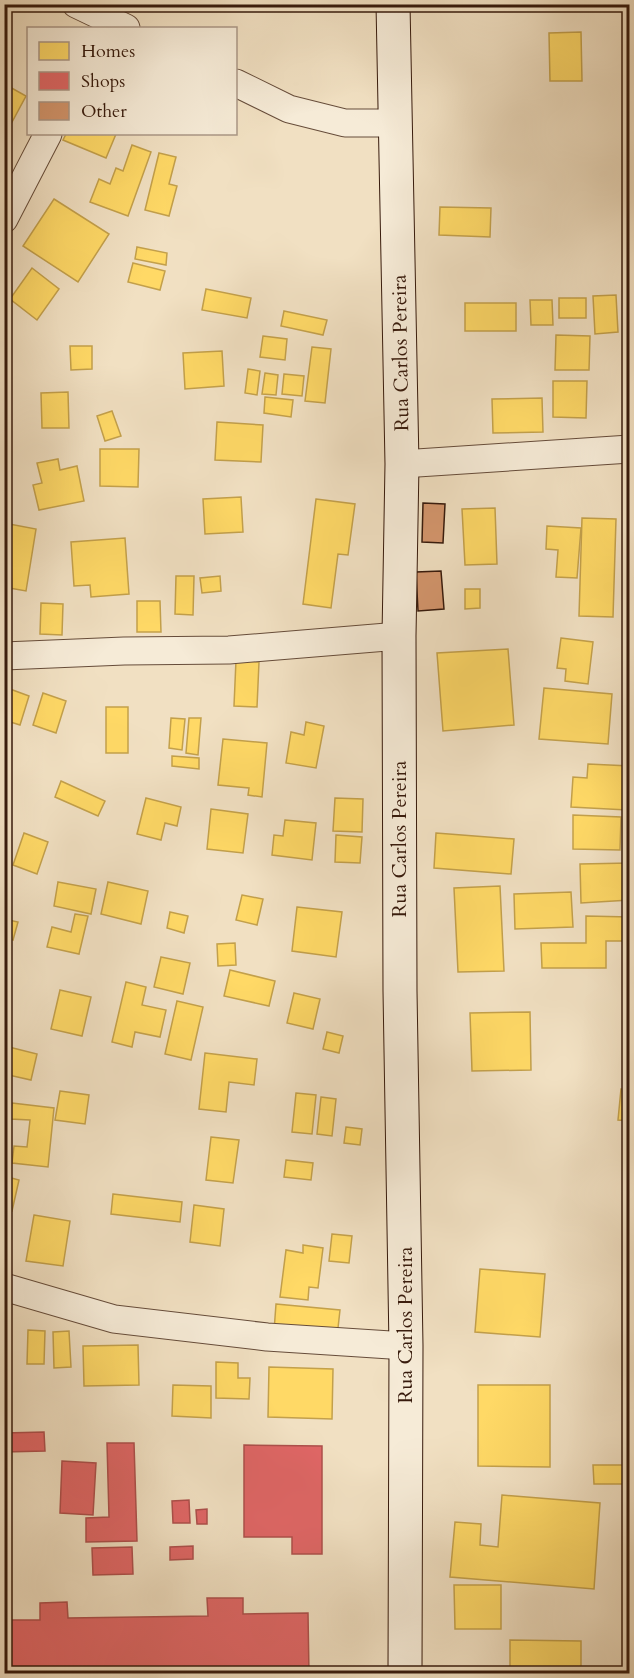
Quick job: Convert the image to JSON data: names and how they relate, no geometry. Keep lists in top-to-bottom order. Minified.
{"streets":{"main road":["Rua Carlos Pereira"]},"legend":["Homes","Shops","Other"]}
